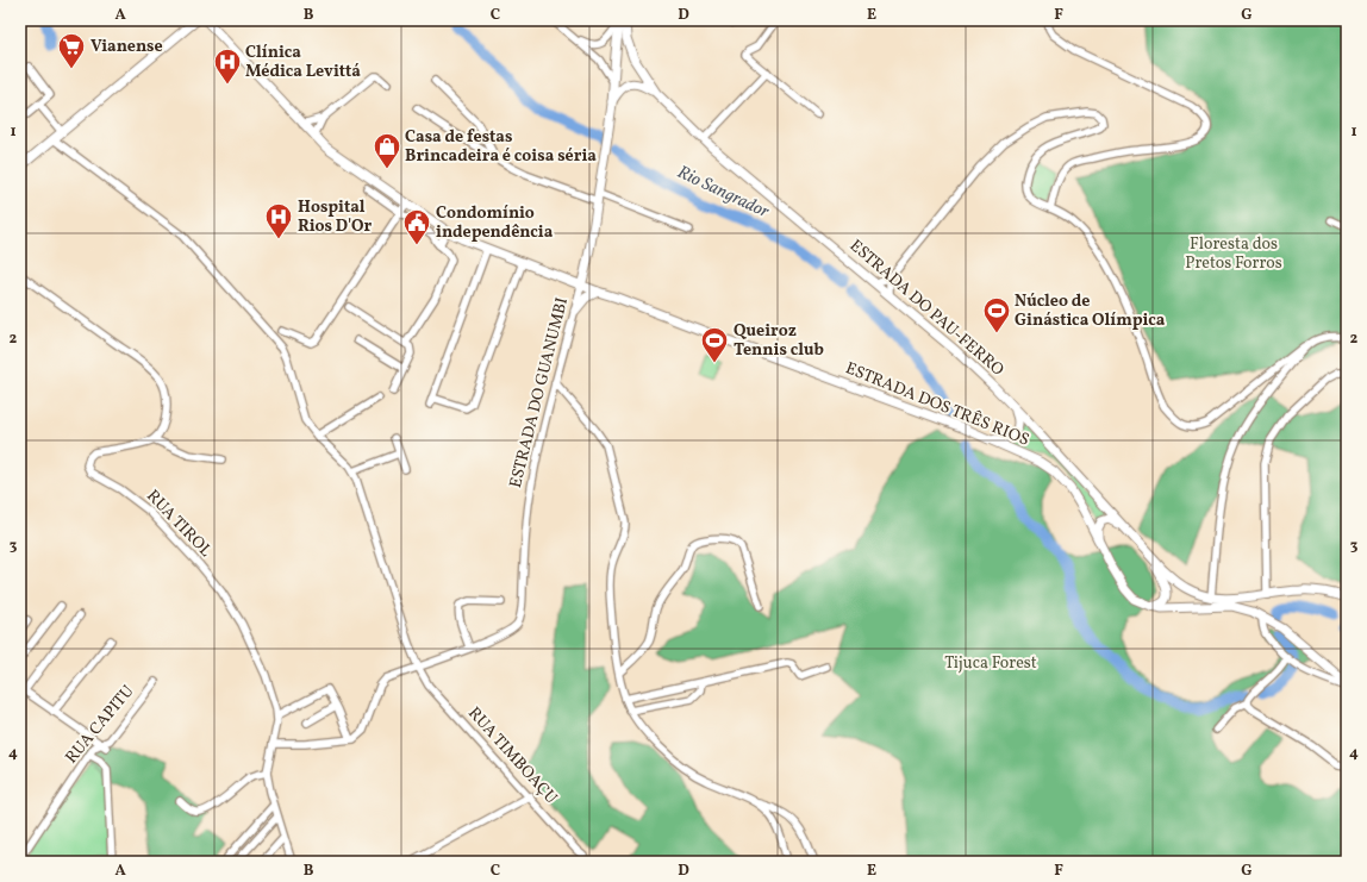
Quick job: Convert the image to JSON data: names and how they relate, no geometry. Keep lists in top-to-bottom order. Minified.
{"streets":{"main road":["ESTRADA DO PAU-FERRO","ESTRADA DO GUANUMBI","ESTRADA DOS TRÊS RIOS"],"street":["RUA TIROL","RUA CAPITU","RUA TIMBOAÇU"]},"crossings":[["ESTRADA DO PAU-FERRO","ESTRADA DO GUANUMBI"],["ESTRADA DO PAU-FERRO","ESTRADA DOS TRÊS RIOS"],["ESTRADA DO GUANUMBI","ESTRADA DOS TRÊS RIOS"],["ESTRADA DO GUANUMBI","RUA TIMBOAÇU"]],"water":["Rio Sangrador"],"parks":["Floresta dos Pretos Forros","Tijuca Forest"],"places":{"supermarket":["Vianense"],"hospital":["Clínica Médica Levittá","Hospital Rios D'Or"],"shop":["Casa de festas Brincadeira é coisa séria"],"public building":["Condomínio independência"],"sports":["Núcleo de Ginástica Olímpica","Queiroz Tennis club"]},"grid":{"columns":["A","B","C","D","E","F","G"],"rows":["1","2","3","4"]}}
